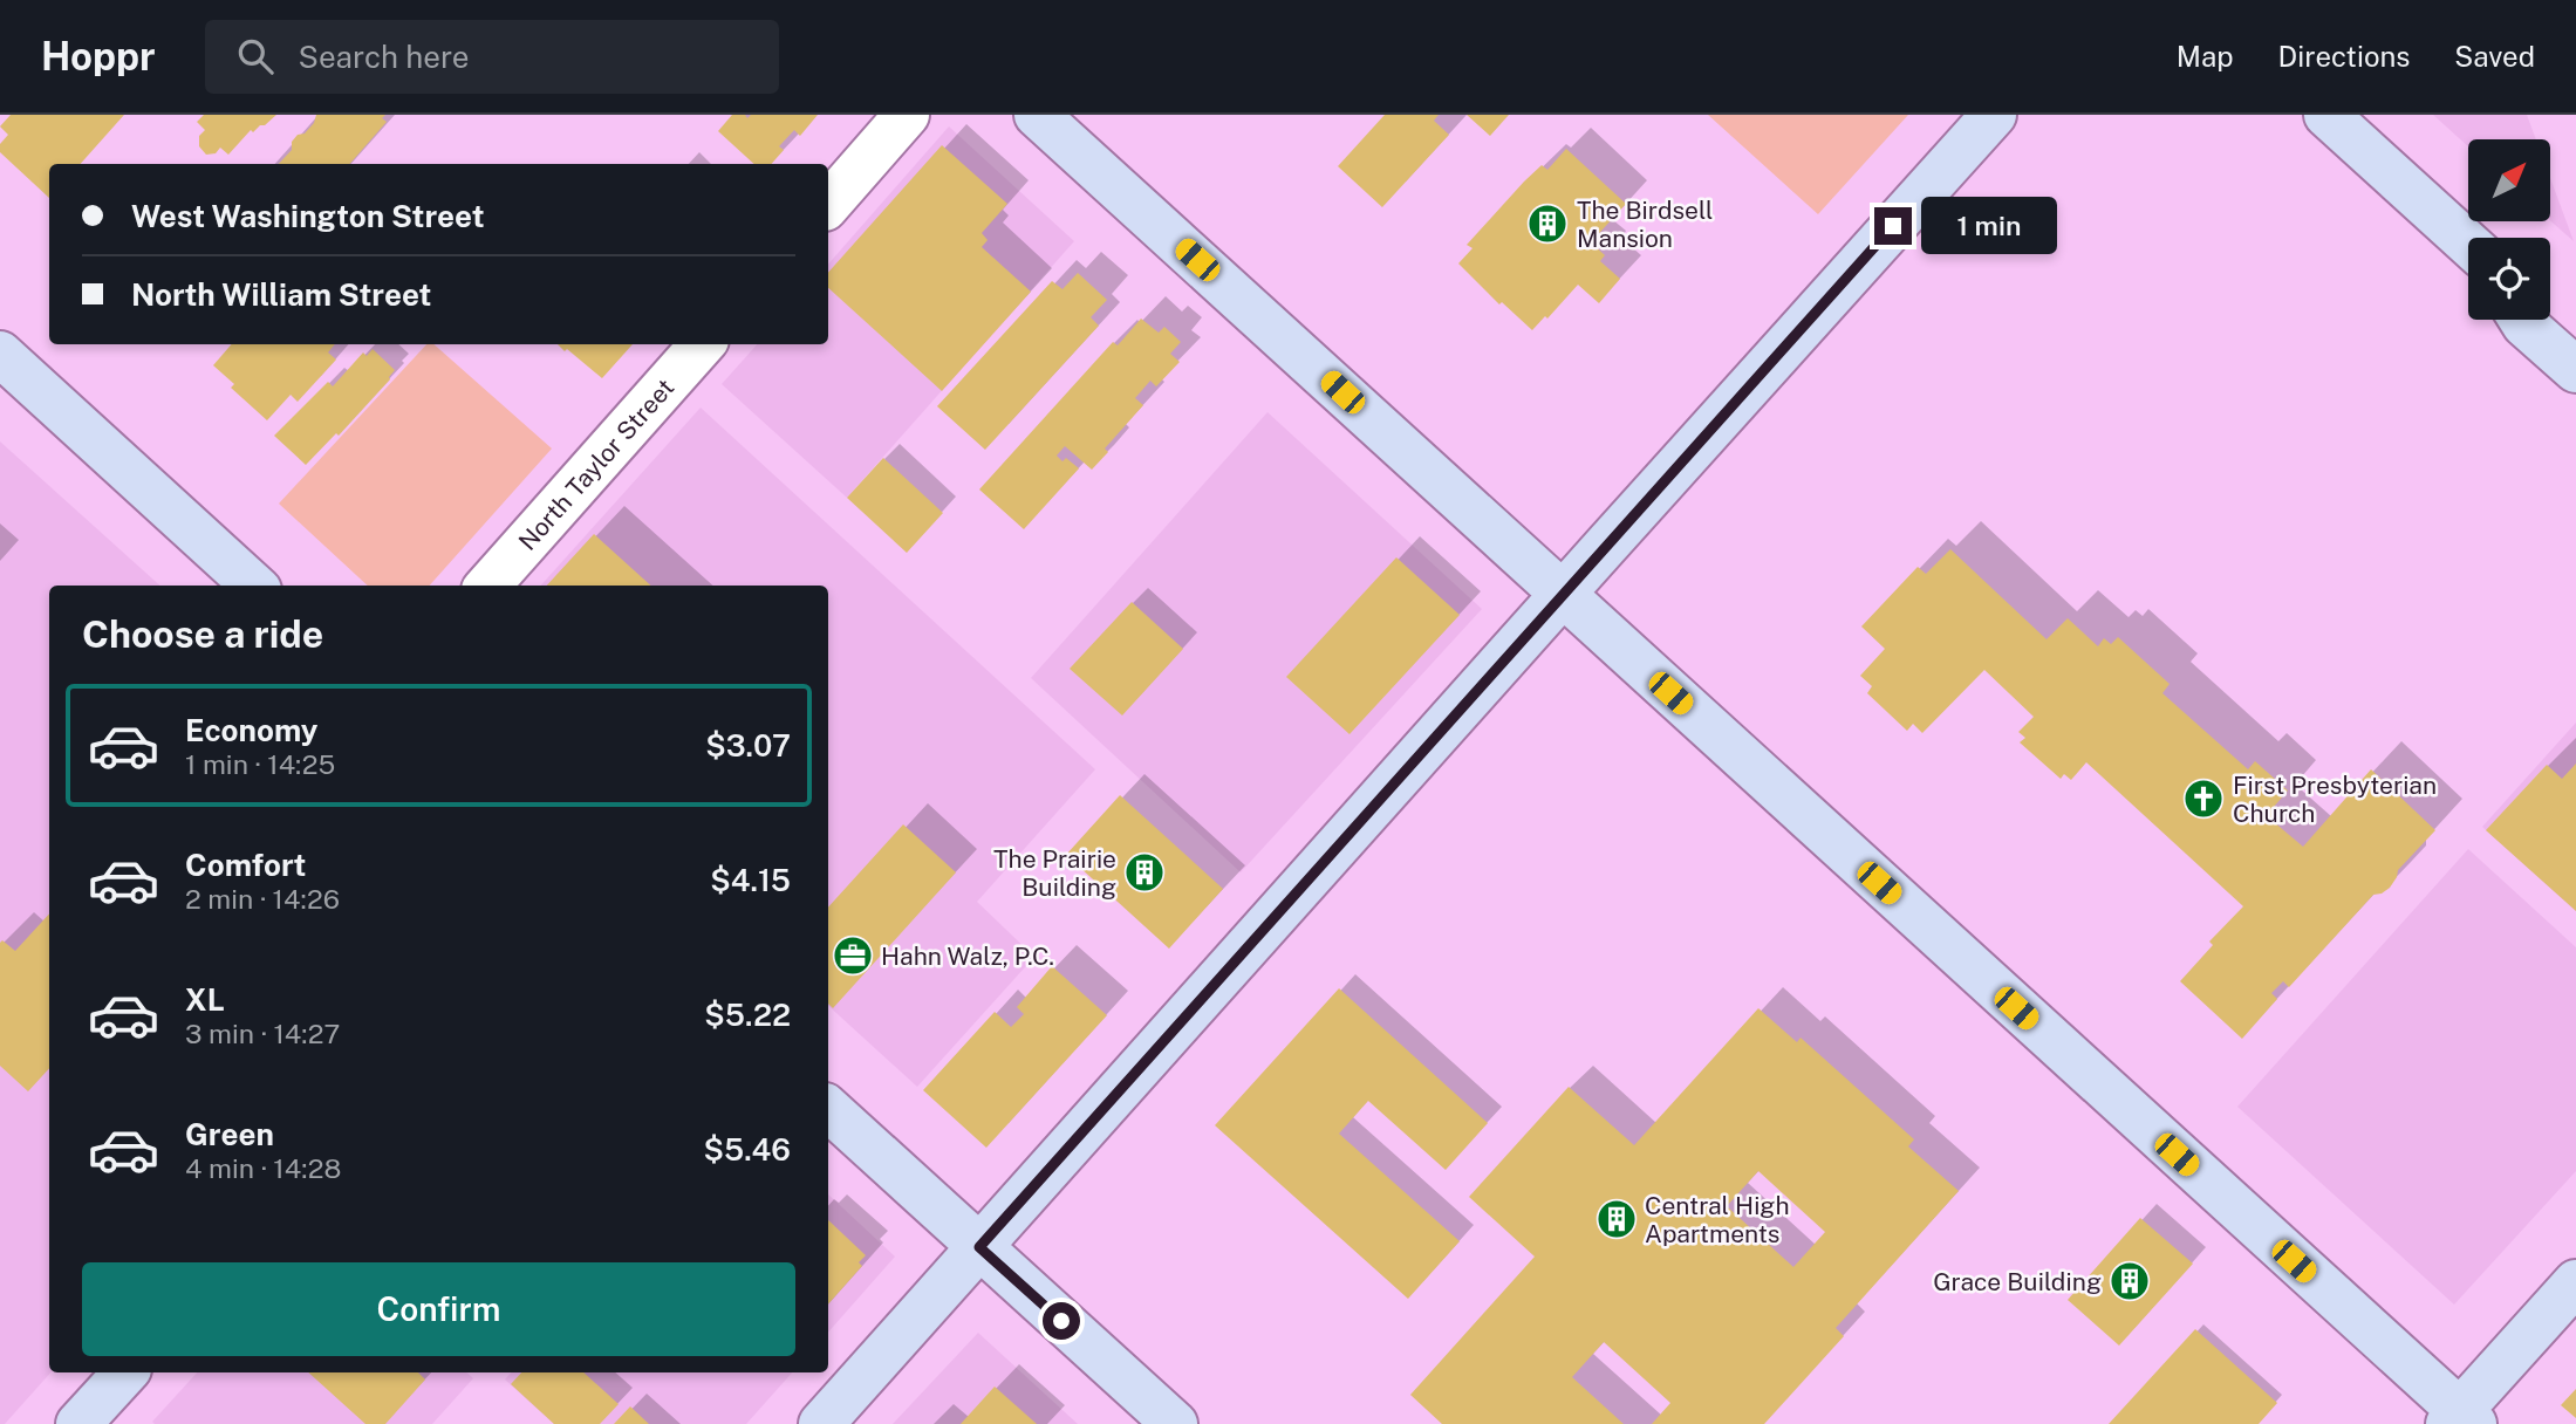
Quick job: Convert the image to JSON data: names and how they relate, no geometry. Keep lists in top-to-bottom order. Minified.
{"streets":{"street":["North Taylor Street"]},"places":{"building":["The Birdsell Mansion","The Prairie Building","Central High Apartments","Grace Building"],"church":["First Presbyterian Church"],"office":["Hahn Walz, P.C."]},"north":"top right","page":{"header":"Hoppr","search":"Search here","nav":["Map","Directions","Saved"],"banner":["West Washington Street","North William Street"],"bubble":"1 min","heading":"Choose a ride","list":[{"name":"Economy","note":"1 min · 14:25","value":"$3.07"},{"name":"Comfort","note":"2 min · 14:26","value":"$4.15"},{"name":"XL","note":"3 min · 14:27","value":"$5.22"},{"name":"Green","note":"4 min · 14:28","value":"$5.46"}],"buttons":"Confirm"}}
